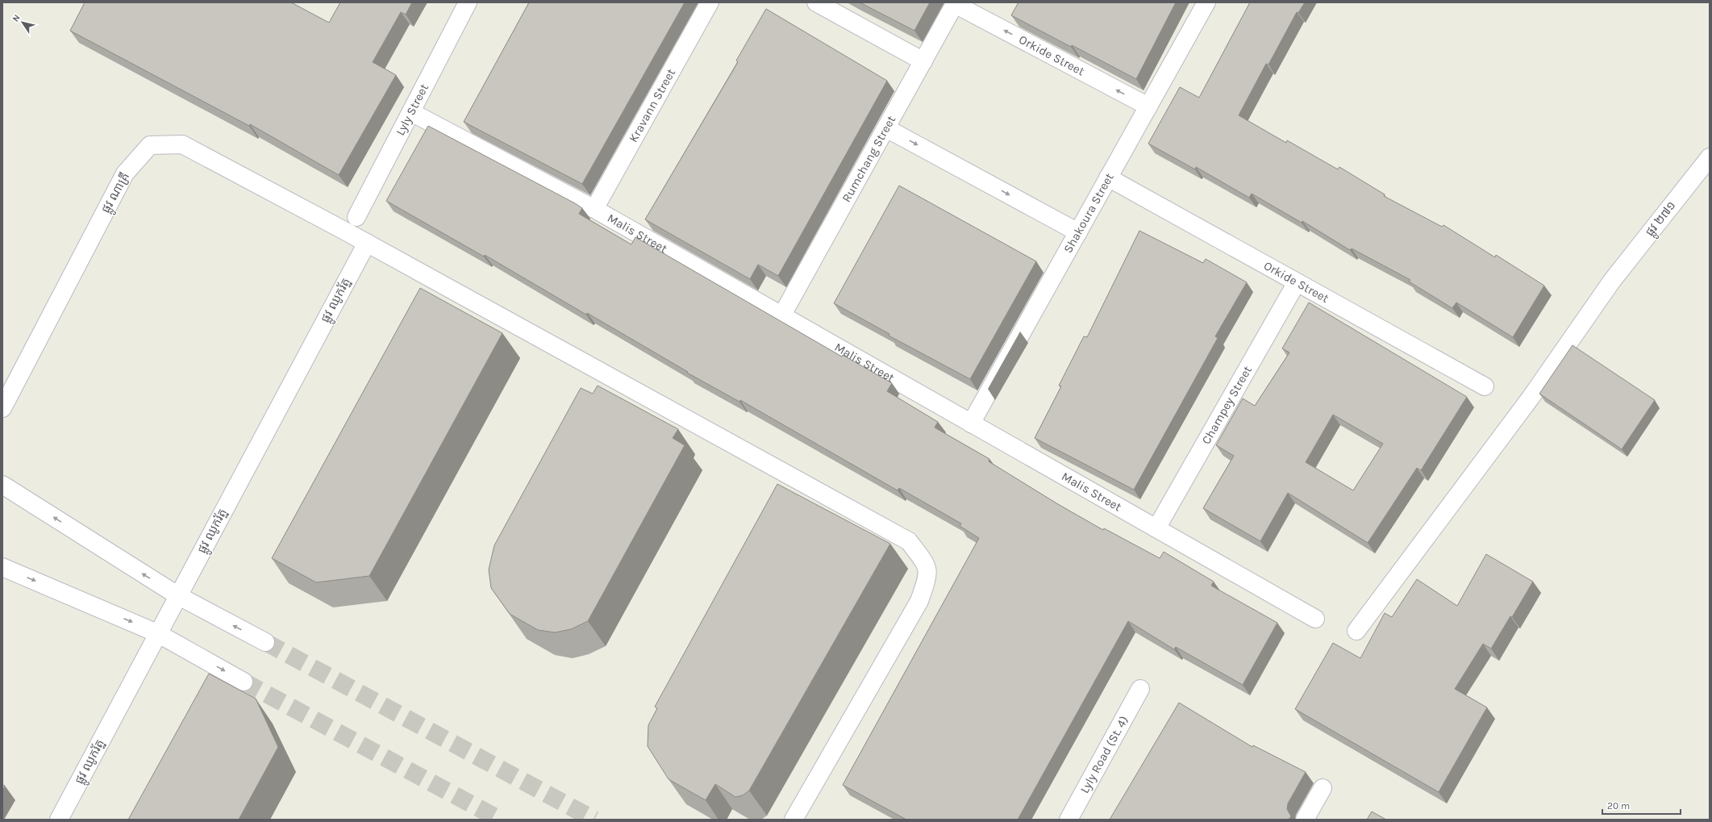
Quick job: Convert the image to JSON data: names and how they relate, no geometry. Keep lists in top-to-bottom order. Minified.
{"streets":{"street":["Orkide Street","Kravann Street","Lyly Street","Rumchang Street","ផ្លូវ ណាគ្រី","Shakoura Street","ផ្លូវ ២៧១","Malis Street","ផ្លូវ ឈូករ័ត្ន","Champey Street","Lyly Road (St. 4)"]},"crossings":[["Orkide Street","Rumchang Street"],["Orkide Street","Shakoura Street"],["Orkide Street","Champey Street"],["Kravann Street","Malis Street"],["Lyly Street","Malis Street"],["Rumchang Street","Malis Street"],["ផ្លូវ ណាគ្រី","ផ្លូវ ឈូករ័ត្ន"],["Shakoura Street","Malis Street"],["Malis Street","Champey Street"]],"scale_bar":"20 m","north":"top left"}
